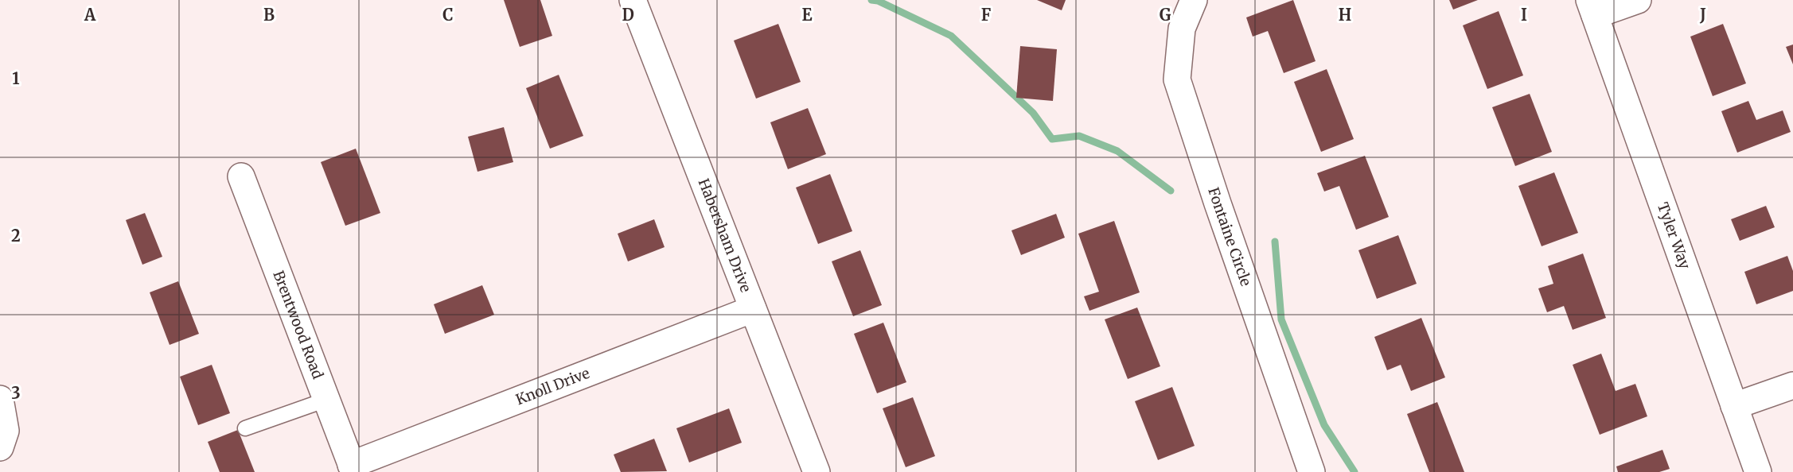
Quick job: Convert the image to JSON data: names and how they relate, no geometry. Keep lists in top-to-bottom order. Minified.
{"streets":{"street":["Habersham Drive","Tyler Way","Fontaine Circle","Brentwood Road","Knoll Drive"]},"crossings":[["Habersham Drive","Knoll Drive"],["Brentwood Road","Knoll Drive"]],"grid":{"columns":["A","B","C","D","E","F","G","H","I","J"],"rows":["1","2","3"]}}
